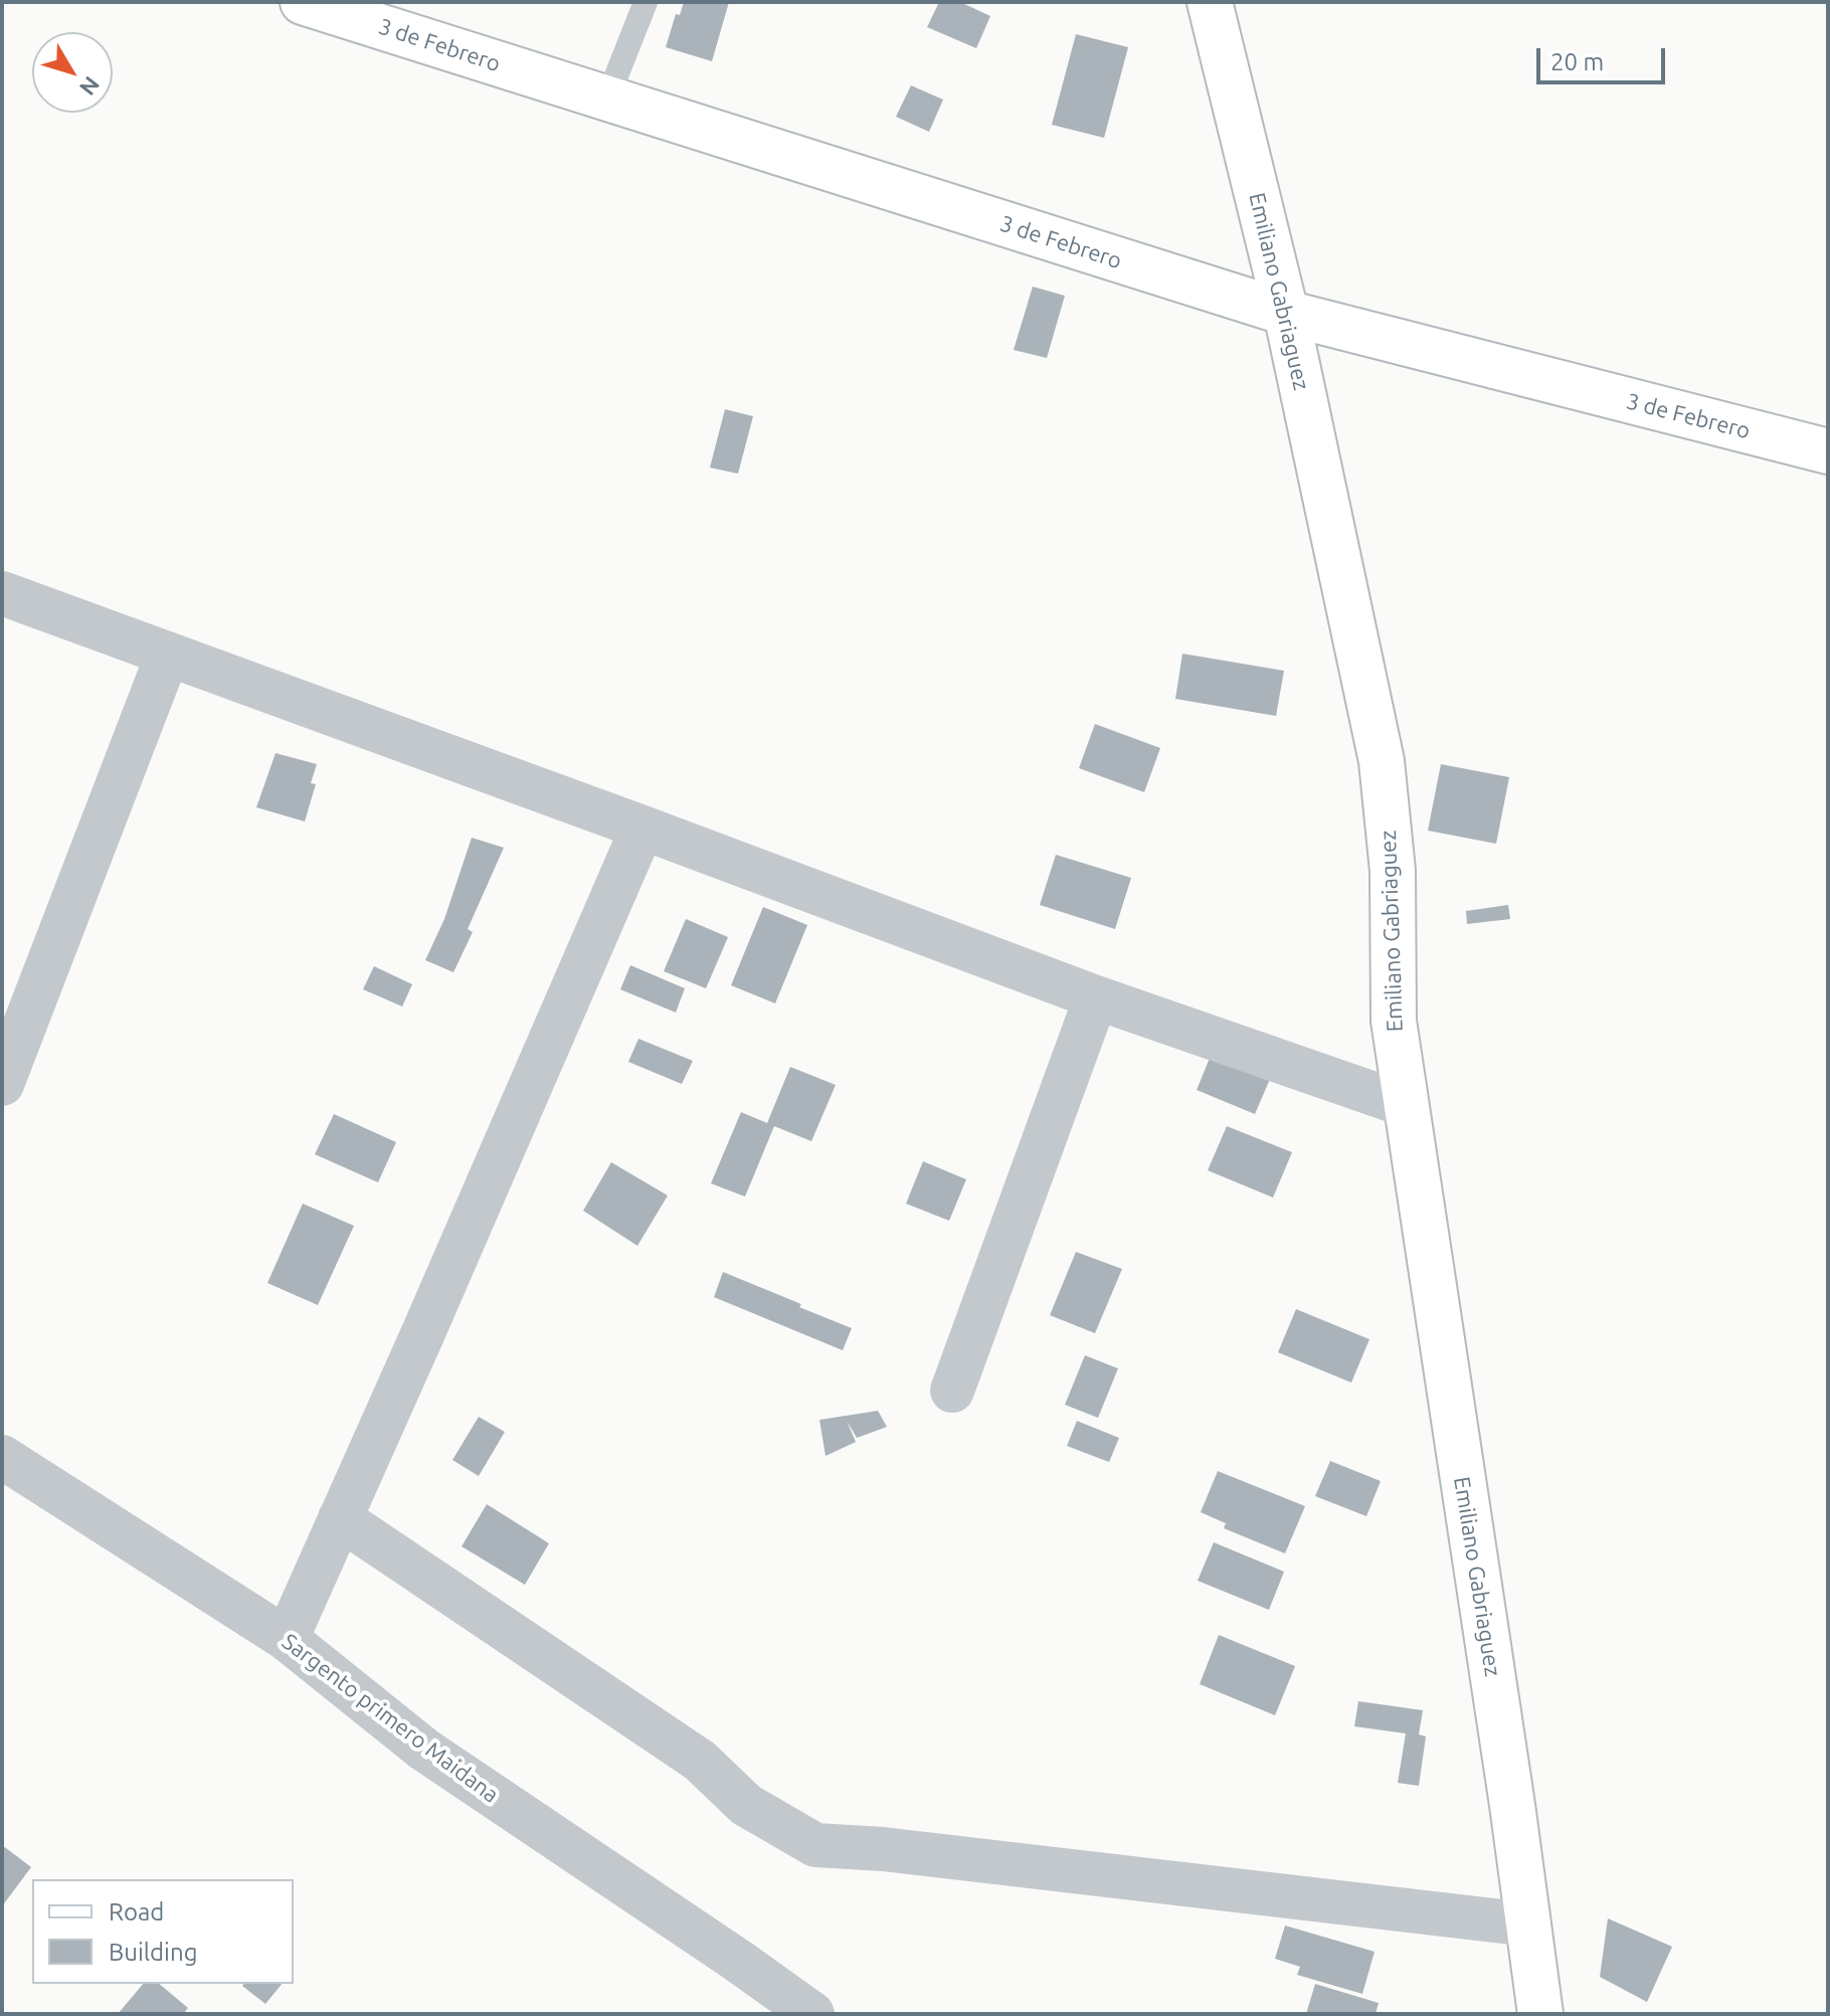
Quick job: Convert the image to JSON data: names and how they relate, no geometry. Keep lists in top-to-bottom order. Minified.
{"streets":{"main road":["3 de Febrero","Emiliano Gabriaguez"],"street":["Sargento primero Maidana"]},"crossings":[["3 de Febrero","Emiliano Gabriaguez"]],"legend":["Road","Building"],"scale_bar":"20 m","north":"bottom right"}
